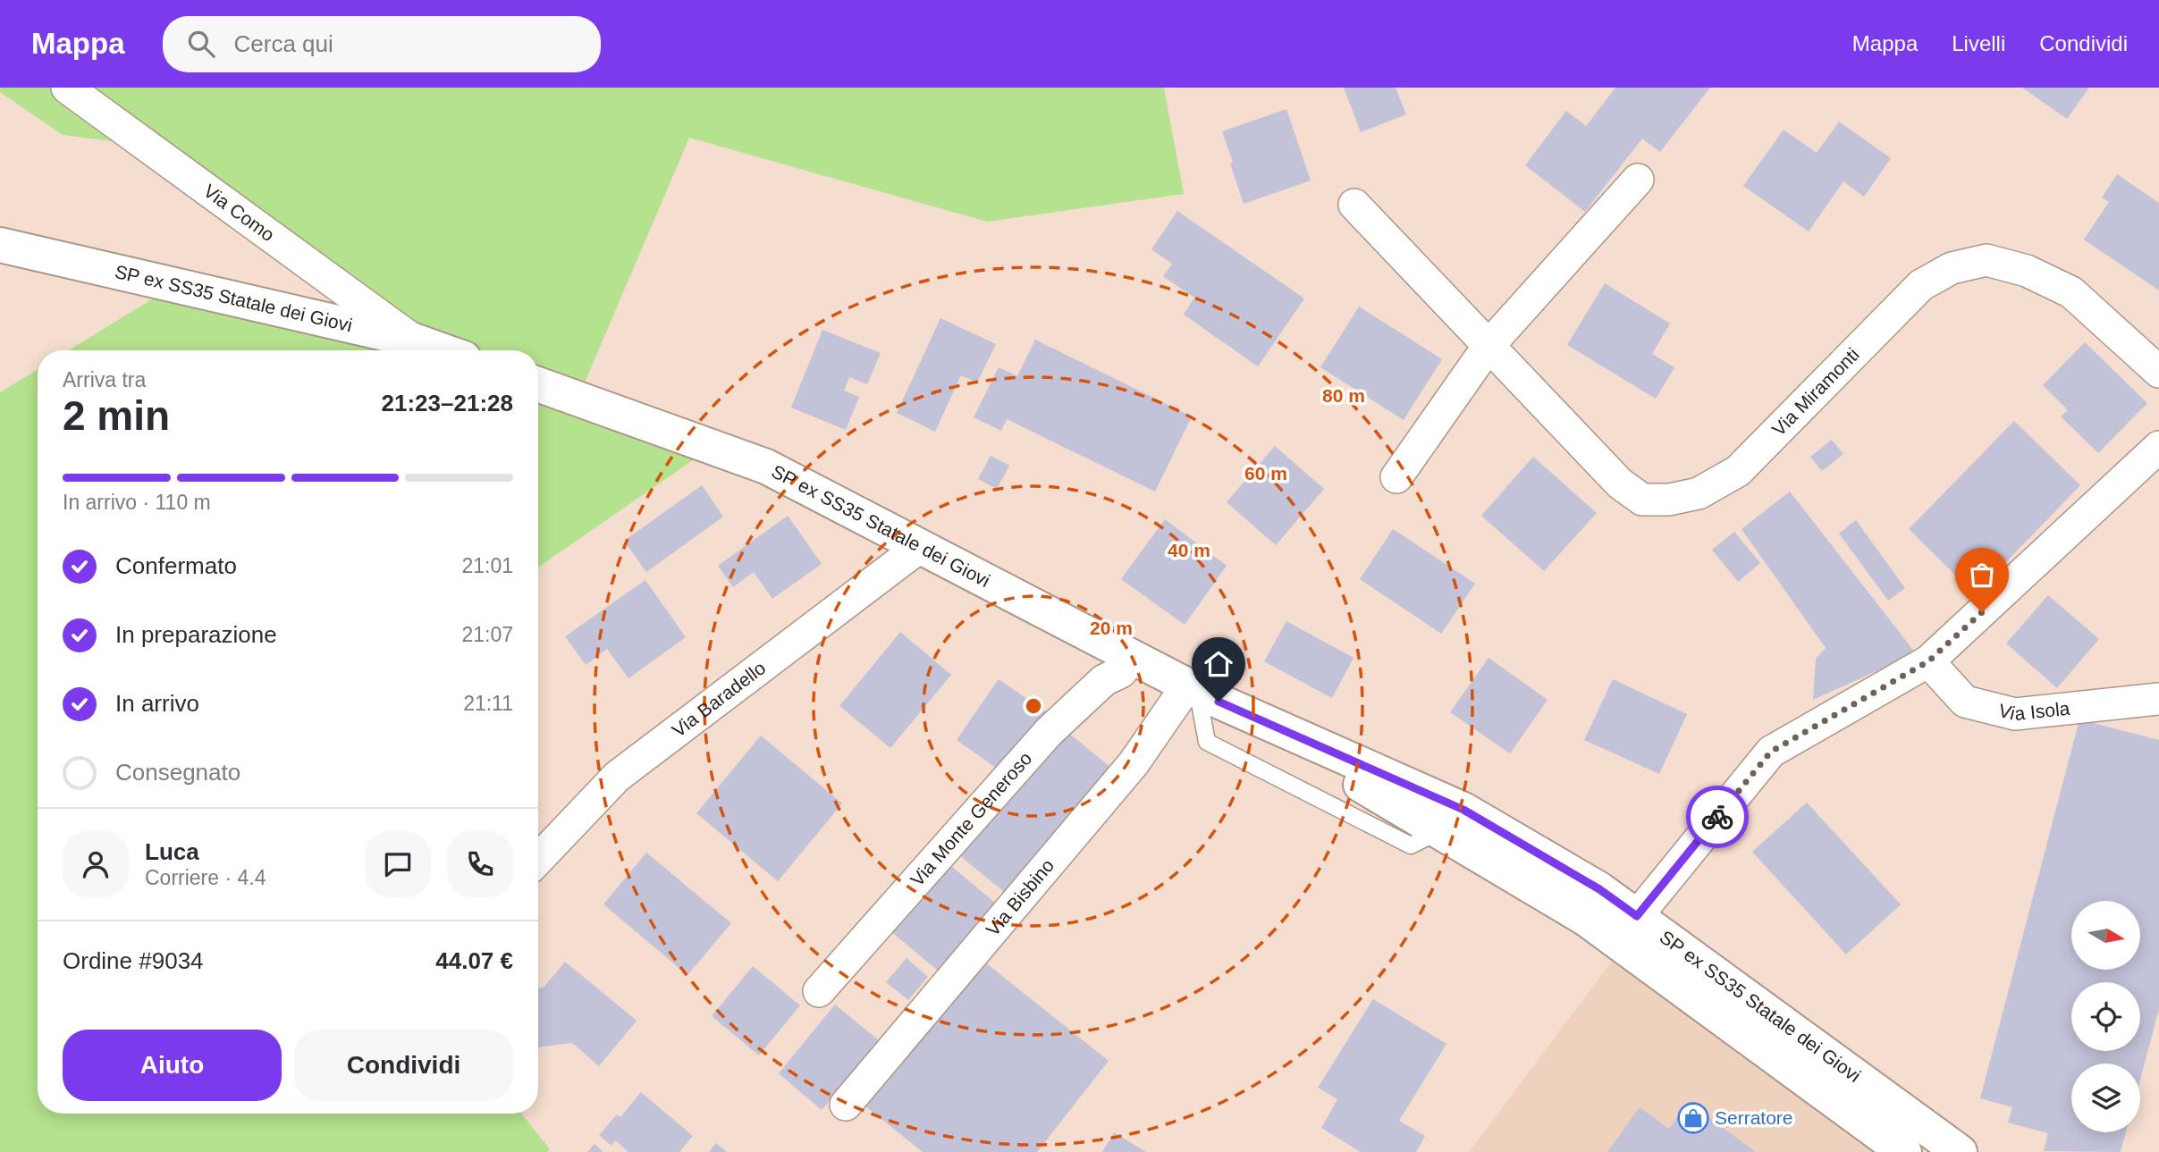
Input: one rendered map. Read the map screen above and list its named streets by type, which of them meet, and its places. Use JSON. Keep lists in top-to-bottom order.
{
  "streets": {
    "main road": ["SP ex SS35 Statale dei Giovi"],
    "street": [
      "Via Como",
      "Via Miramonti",
      "Via Baradello",
      "Via Isola",
      "Via Monte Generoso",
      "Via Bisbino"
    ]
  },
  "crossings": [
    ["Via Como", "SP ex SS35 Statale dei Giovi"],
    ["SP ex SS35 Statale dei Giovi", "Via Baradello"],
    ["SP ex SS35 Statale dei Giovi", "Via Monte Generoso"],
    ["SP ex SS35 Statale dei Giovi", "Via Bisbino"]
  ],
  "places": {
    "shop": ["Serratore"]
  },
  "north": "right",
  "page": {
    "header": "Mappa",
    "search": "Cerca qui",
    "nav": ["Mappa", "Livelli", "Condividi"],
    "heading": ["2 min", "Arriva tra", "21:23–21:28"],
    "panel": [
      "Luca",
      "Corriere · 4.4",
      "Ordine #9034",
      "44.07 €"
    ],
    "bar": "In arrivo · 110 m",
    "list": [
      ["Confermato", "21:01"],
      ["In preparazione", "21:07"],
      ["In arrivo", "21:11"],
      "Consegnato"
    ],
    "buttons": ["Aiuto", "Condividi"]
  },
  "rings": [
    "80 m",
    "60 m",
    "40 m",
    "20 m"
  ]
}
